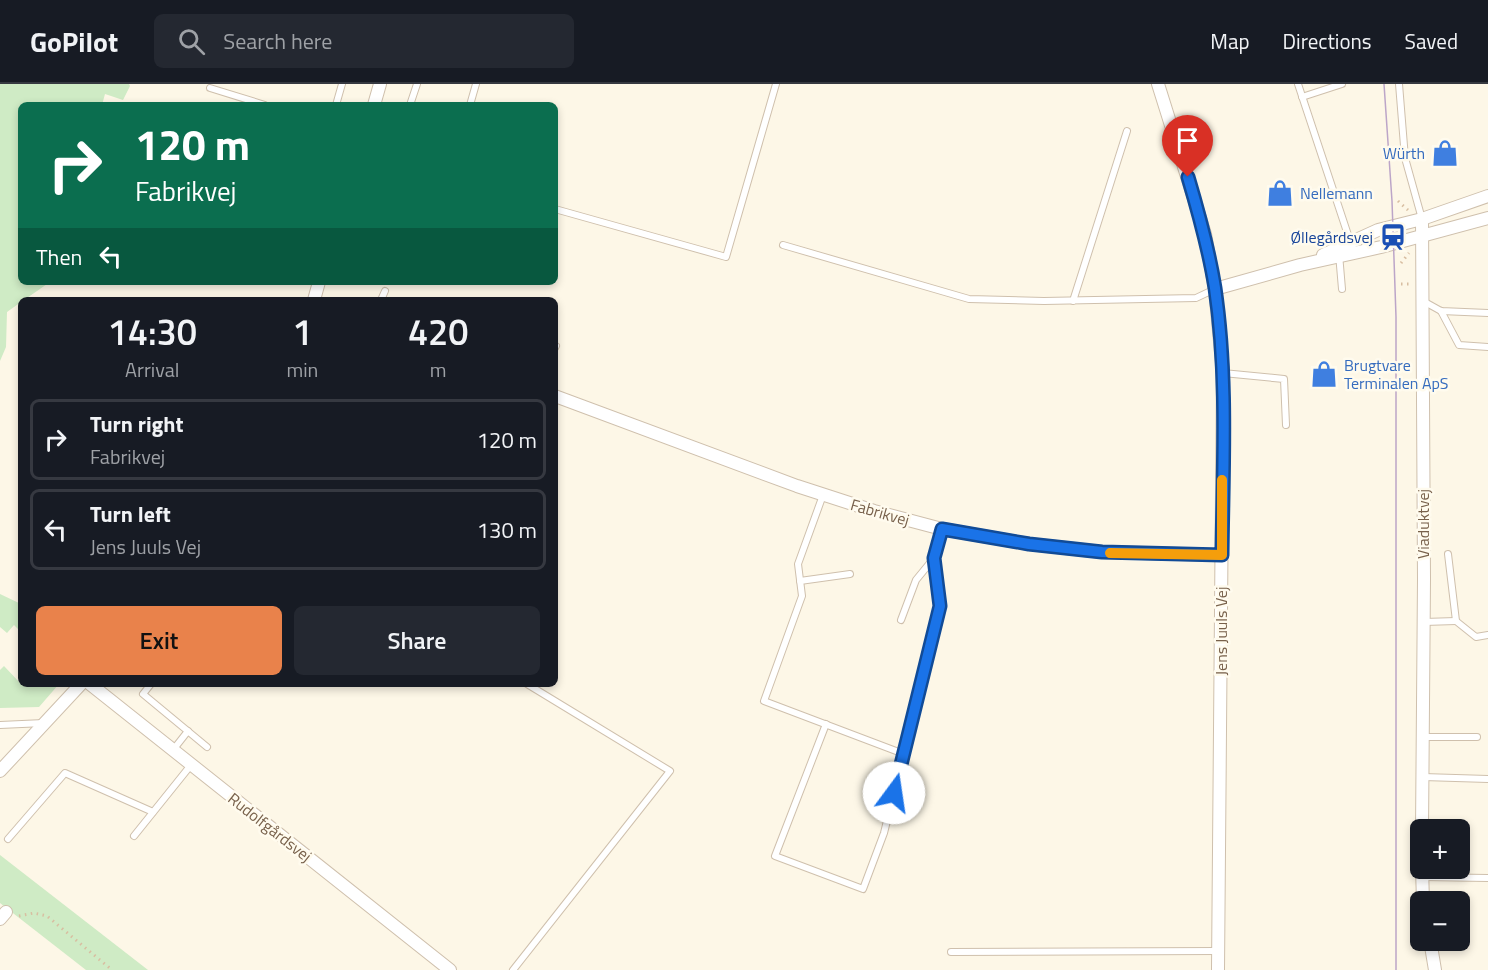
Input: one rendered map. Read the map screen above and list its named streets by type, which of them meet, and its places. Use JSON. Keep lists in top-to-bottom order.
{
  "streets": {
    "street": [
      "Fabrikvej",
      "Viaduktvej",
      "Jens Juuls Vej",
      "Rudolfgårdsvej"
    ]
  },
  "crossings": [
    ["Fabrikvej", "Jens Juuls Vej"]
  ],
  "places": {
    "shop": ["Würth", "Nellemann", "Brugtvare Terminalen ApS"],
    "station": ["Øllegårdsvej"]
  },
  "page": {
    "header": "GoPilot",
    "search": "Search here",
    "nav": ["Map", "Directions", "Saved"],
    "turn": ["120 m", "Fabrikvej"],
    "then": "Then",
    "eta": [
      "14:30",
      "Arrival",
      "1",
      "min",
      "420",
      "m"
    ],
    "list": [
      {
        "name": "Turn right",
        "note": "Fabrikvej",
        "value": "120 m"
      },
      {
        "name": "Turn left",
        "note": "Jens Juuls Vej",
        "value": "130 m"
      }
    ],
    "buttons": ["Exit", "Share"],
    "map_buttons": ["+", "−"]
  }
}
